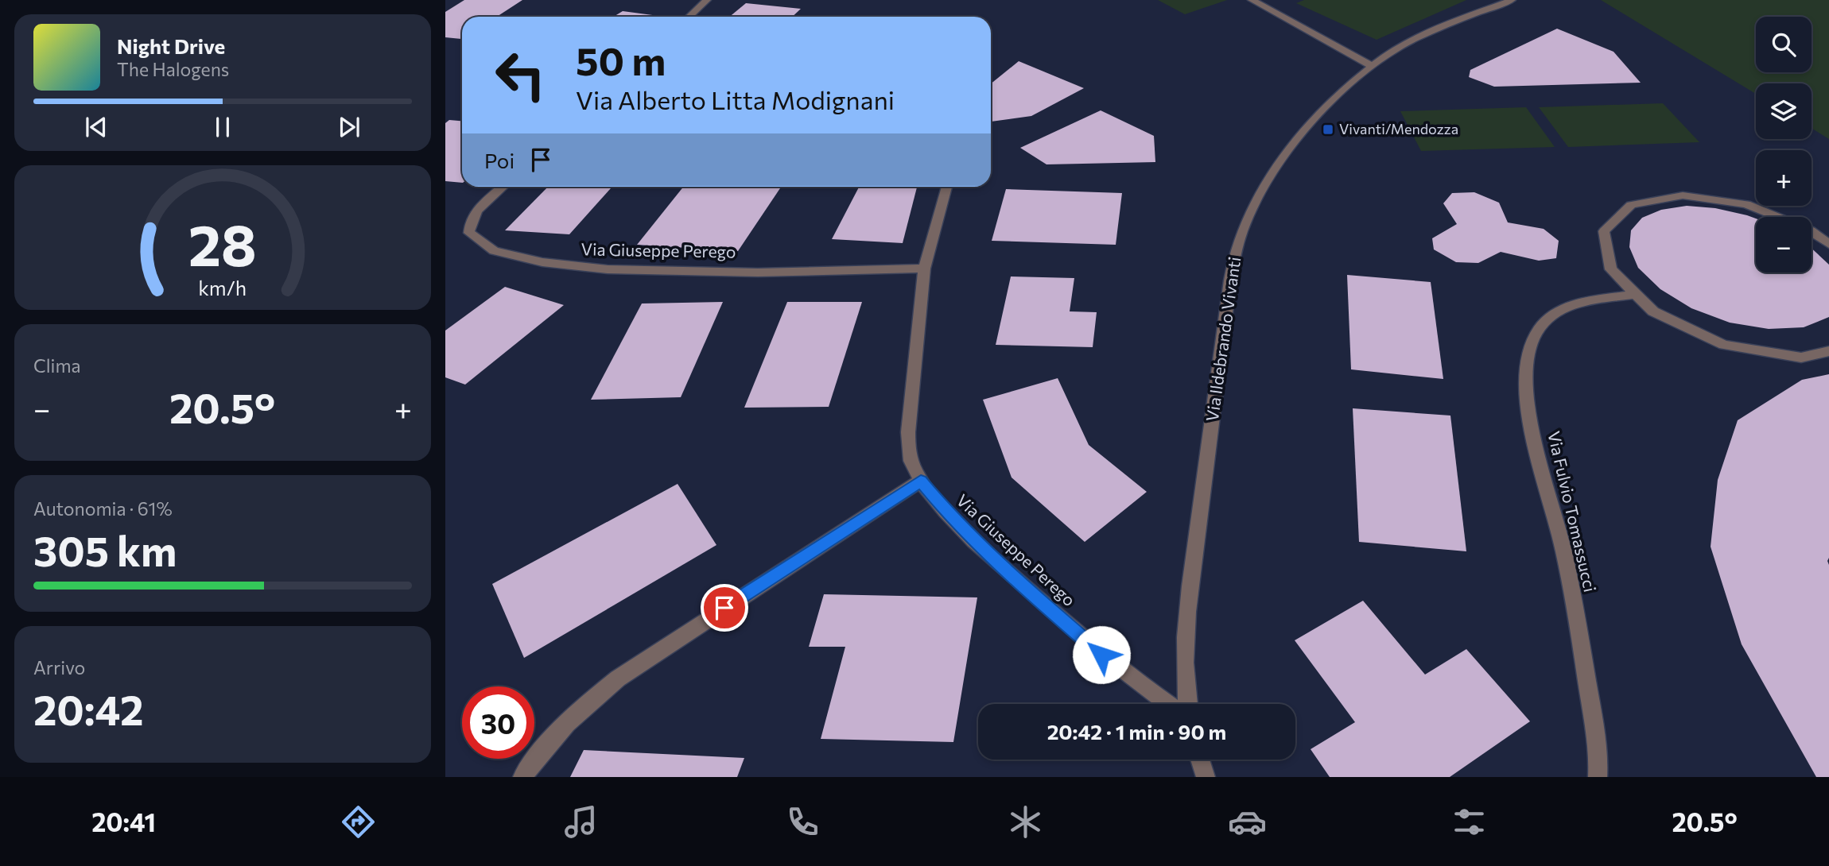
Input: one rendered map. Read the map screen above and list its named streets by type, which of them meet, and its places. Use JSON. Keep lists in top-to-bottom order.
{
  "streets": {
    "street": ["Via Giuseppe Perego", "Via Ildebrando Vivanti", "Via Fulvio Tomassucci"]
  },
  "places": {
    "transit": ["Vivanti/Mendozza"]
  },
  "page": {
    "map_buttons": ["+", "−"],
    "turn": ["50 m", "Via Alberto Litta Modignani"],
    "song": ["Night Drive", "The Halogens"],
    "then": "Poi",
    "tile": [
      "Clima",
      ["Autonomia · 61%", "305 km"],
      ["Arrivo", "20:42"]
    ],
    "heat": ["−", "20.5°", "+"],
    "limit": "30",
    "trip": "20:42 · 1 min · 90 m",
    "tabs": ["20:41", "20.5°"],
    "gauge": ["28", "km/h"]
  }
}
